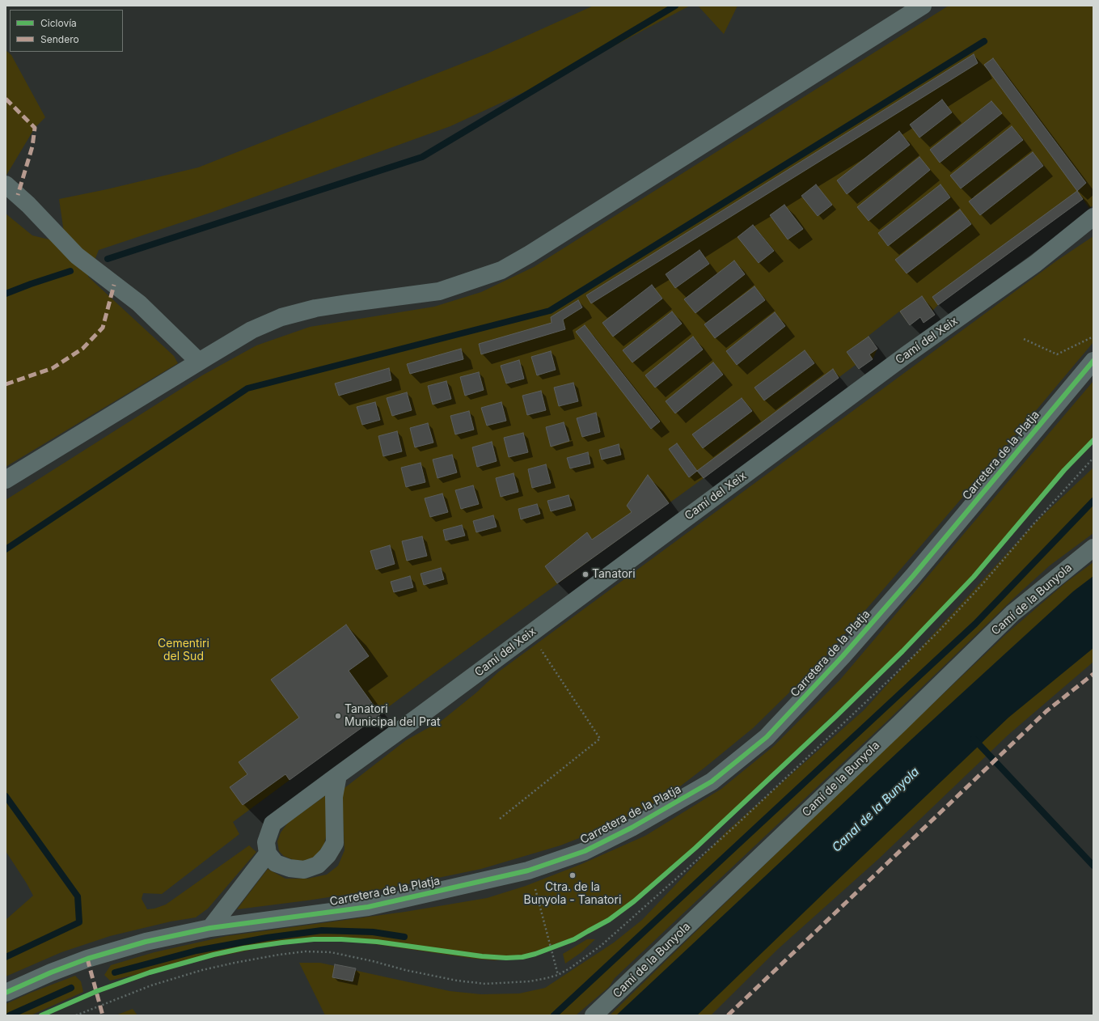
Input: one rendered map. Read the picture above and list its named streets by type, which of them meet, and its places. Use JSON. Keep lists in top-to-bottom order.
{
  "streets": {
    "street": ["Camí del Xeix", "Carretera de la Platja", "Camí de la Bunyola"]
  },
  "water": ["Canal de la Bunyola"],
  "parks": ["Cementiri del Sud"],
  "places": ["Tanatori", "Tanatori Municipal del Prat", "Ctra. de la Bunyola - Tanatori"],
  "legend": ["Ciclovía", "Sendero"]
}
